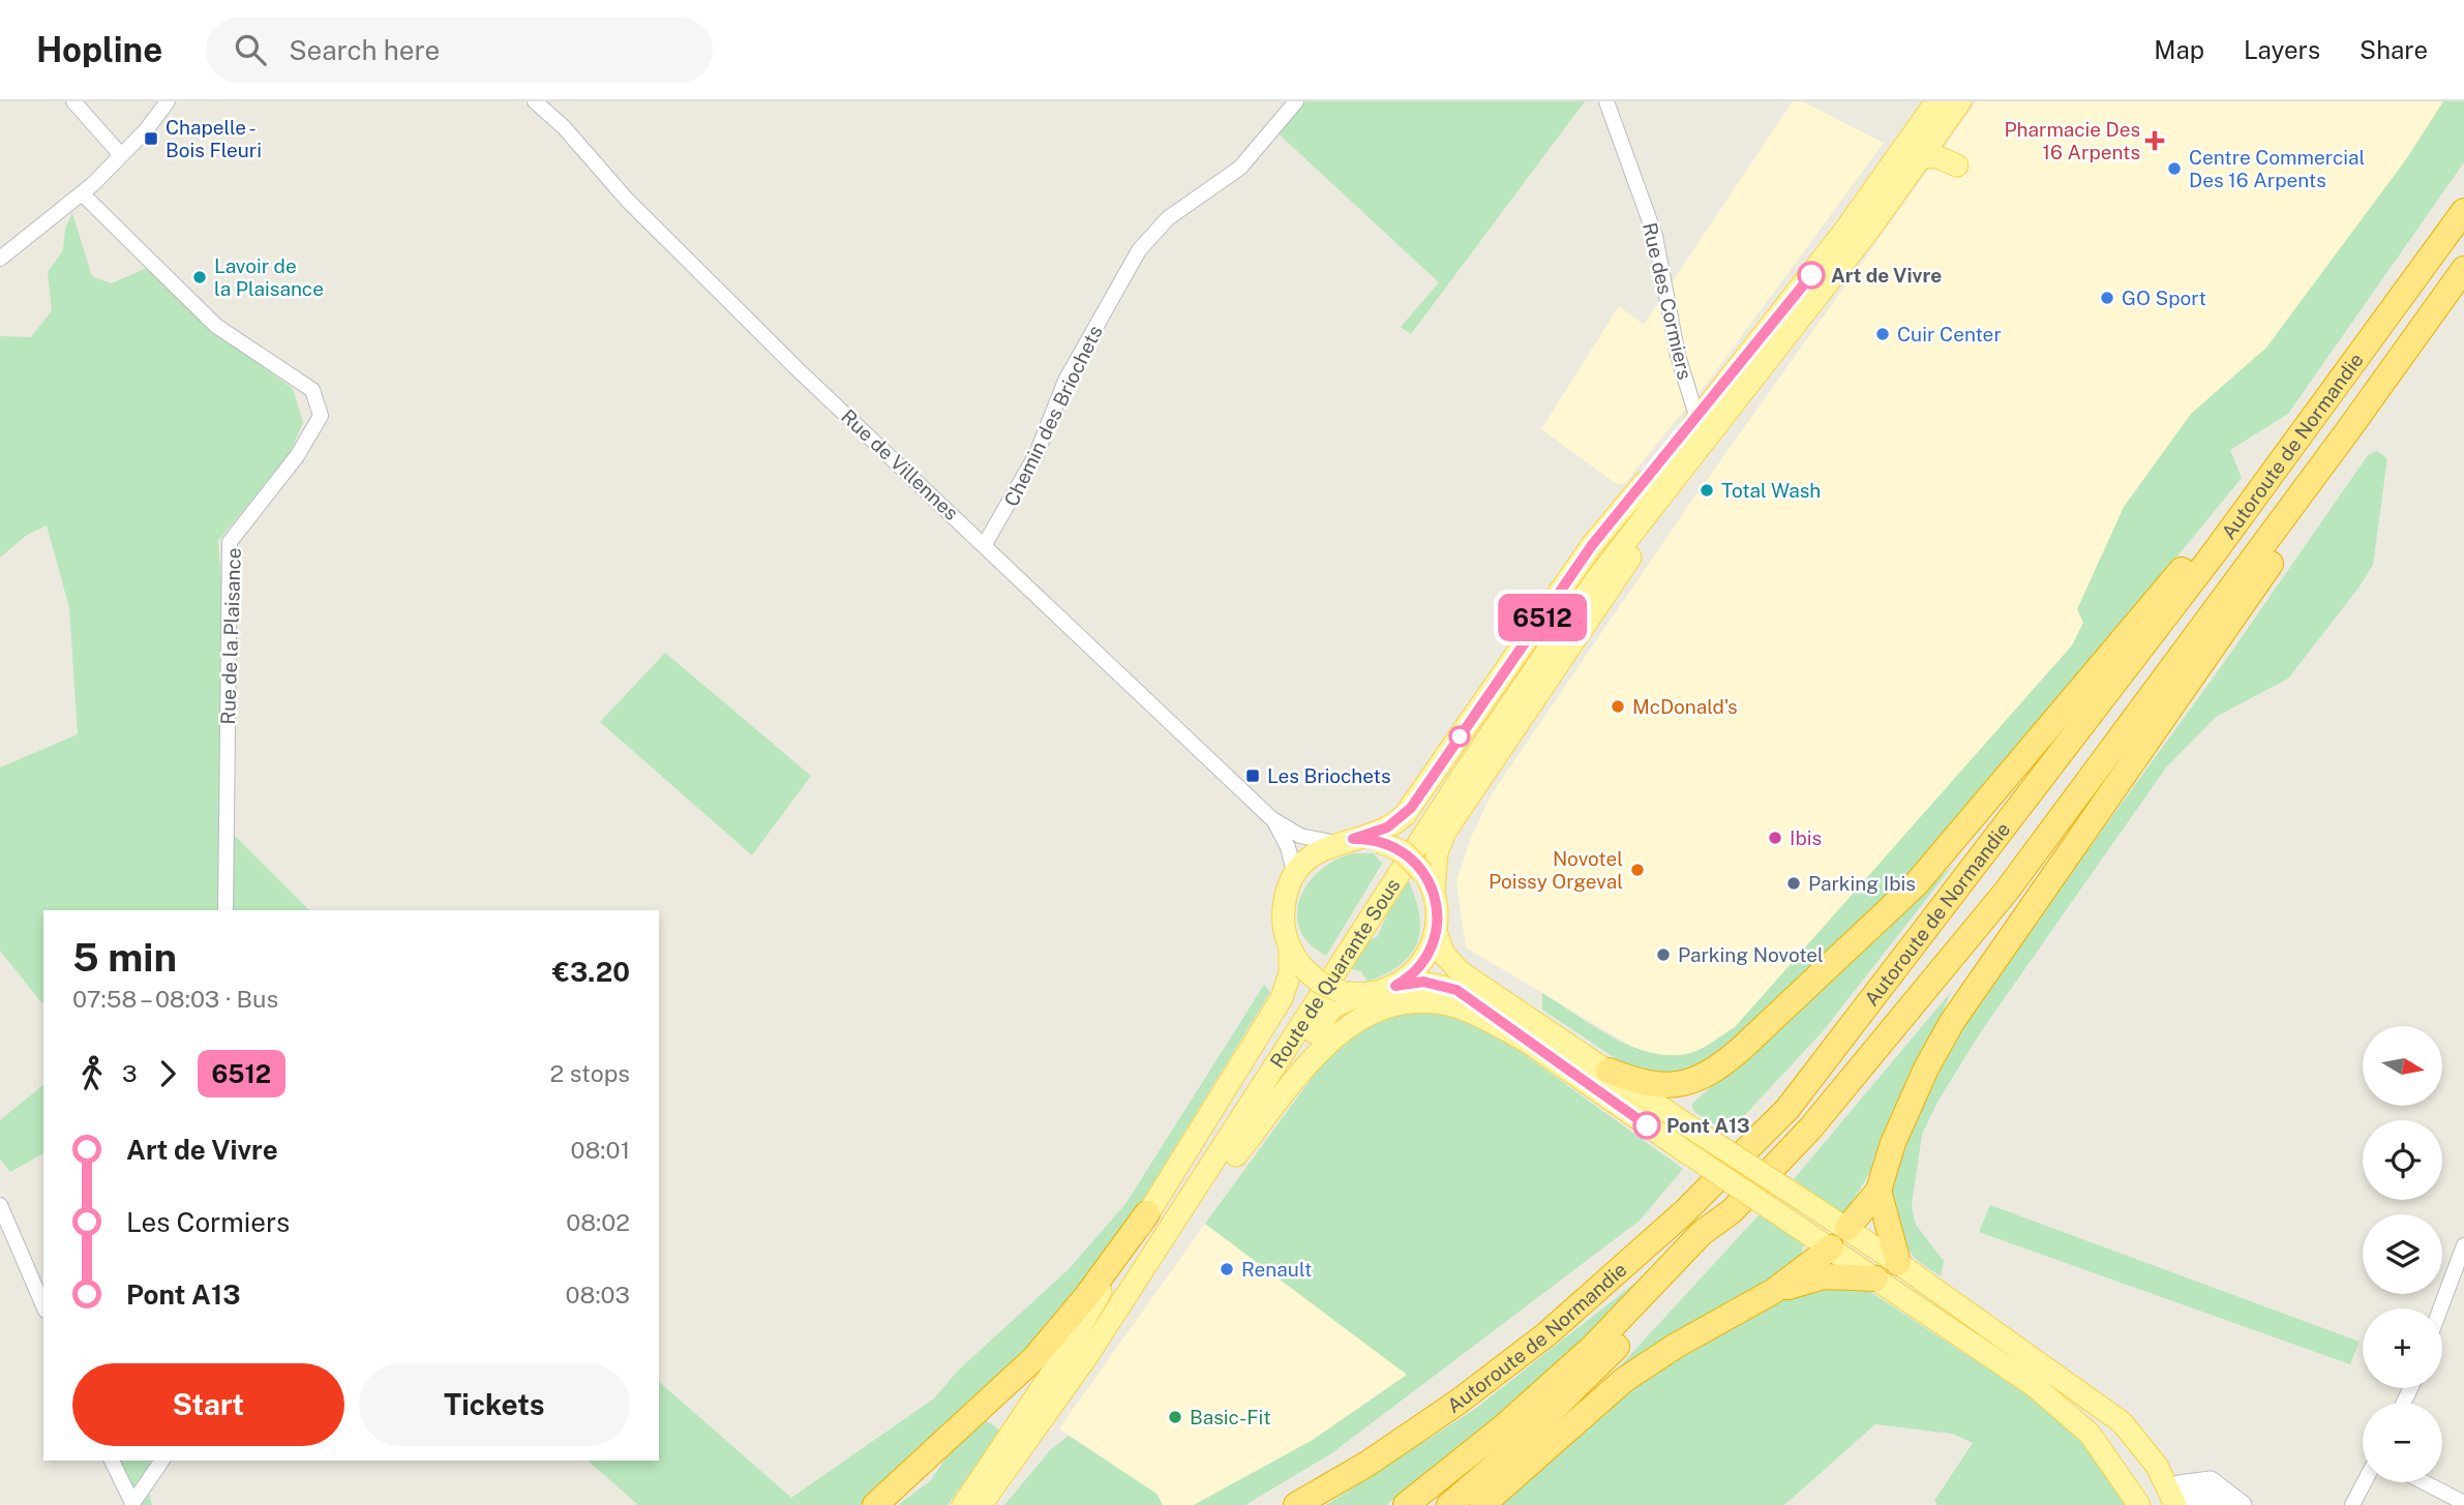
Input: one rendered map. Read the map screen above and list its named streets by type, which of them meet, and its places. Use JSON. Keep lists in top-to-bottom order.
{
  "streets": {
    "highway": ["Autoroute de Normandie"],
    "main road": ["Route de Quarante Sous"],
    "street": [
      "Rue des Cormiers",
      "Chemin des Briochets",
      "Rue de Villennes",
      "Rue de la Plaisance"
    ]
  },
  "crossings": [
    ["Rue des Cormiers", "Route de Quarante Sous"],
    ["Chemin des Briochets", "Rue de Villennes"]
  ],
  "places": {
    "transit": ["Chapelle - Bois Fleuri", "Les Briochets"],
    "health": ["Pharmacie Des 16 Arpents"],
    "other": [
      "Centre Commercial Des 16 Arpents",
      "Art de Vivre",
      "Lavoir de la Plaisance",
      "GO Sport",
      "Cuir Center",
      "Total Wash",
      "McDonald's",
      "Ibis",
      "Novotel Poissy Orgeval",
      "Parking Ibis",
      "Parking Novotel",
      "Pont A13",
      "Renault",
      "Basic-Fit"
    ]
  },
  "lines": ["bus line 6512"],
  "north": "right",
  "page": {
    "header": "Hopline",
    "search": "Search here",
    "nav": ["Map", "Layers", "Share"],
    "on_map": "6512",
    "heading": ["5 min", "07:58 – 08:03 · Bus", "€3.20"],
    "map_buttons": ["+", "−"],
    "legs": ["3", "6512", "2 stops"],
    "list": [
      {
        "name": "Art de Vivre",
        "value": "08:01"
      },
      {
        "name": "Les Cormiers",
        "value": "08:02"
      },
      {
        "name": "Pont A13",
        "value": "08:03"
      }
    ],
    "buttons": ["Start", "Tickets"]
  }
}
